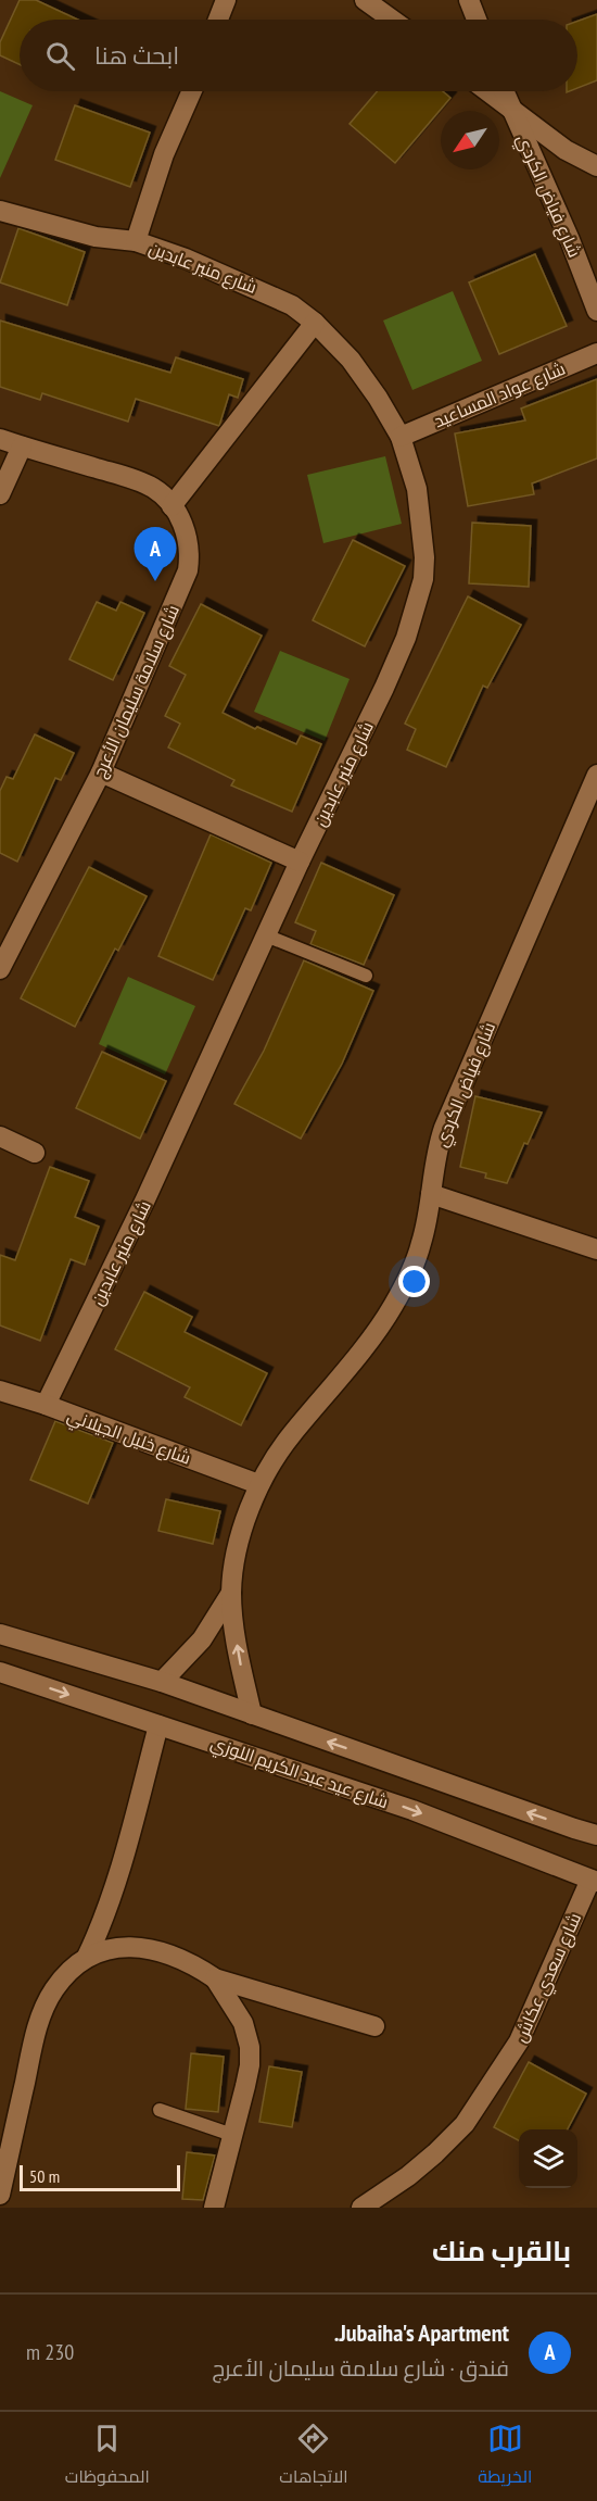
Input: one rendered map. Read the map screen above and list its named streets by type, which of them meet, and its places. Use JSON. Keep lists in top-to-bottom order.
{
  "streets": {
    "street": [
      "شارع فياض الكردي",
      "شارع منير عابدين",
      "شارع عواد المساعيد",
      "شارع سلامة سليمان الأعرج",
      "شارع خليل الجيلاني",
      "شارع عيد عبد الكريم اللوزي",
      "شارع سعدي عكاش"
    ]
  },
  "crossings": [
    ["شارع فياض الكردي", "شارع خليل الجيلاني"],
    ["شارع منير عابدين", "شارع عواد المساعيد"],
    ["شارع منير عابدين", "شارع خليل الجيلاني"],
    ["شارع عيد عبد الكريم اللوزي", "شارع سعدي عكاش"]
  ],
  "scale_bar": "50 m",
  "north": "bottom left",
  "page": {
    "search": "ابحث هنا",
    "pins": "A",
    "scale": "50 m",
    "heading": "بالقرب منك",
    "list": [
      {
        "mark": "A",
        "name": "Jubaiha's Apartment.",
        "note": "فندق · شارع سلامة سليمان الأعرج",
        "value": "230 m"
      }
    ],
    "nav": ["الخريطة", "الاتجاهات", "المحفوظات"]
  }
}
